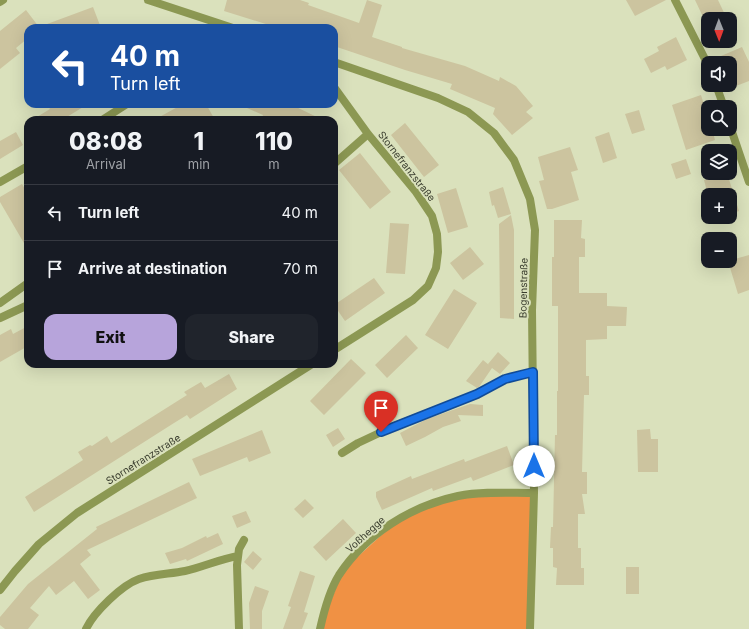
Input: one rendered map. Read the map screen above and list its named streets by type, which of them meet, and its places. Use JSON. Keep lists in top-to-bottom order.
{
  "streets": {
    "street": ["Stornefranzstraße", "Bogenstraße", "Voßhegge"]
  },
  "crossings": [
    ["Bogenstraße", "Voßhegge"]
  ],
  "north": "bottom",
  "page": {
    "map_buttons": ["+", "−"],
    "turn": ["40 m", "Turn left"],
    "eta": [
      "08:08",
      "Arrival",
      "1",
      "min",
      "110",
      "m"
    ],
    "list": [
      {
        "name": "Turn left",
        "value": "40 m"
      },
      {
        "name": "Arrive at destination",
        "value": "70 m"
      }
    ],
    "buttons": ["Exit", "Share"]
  }
}
